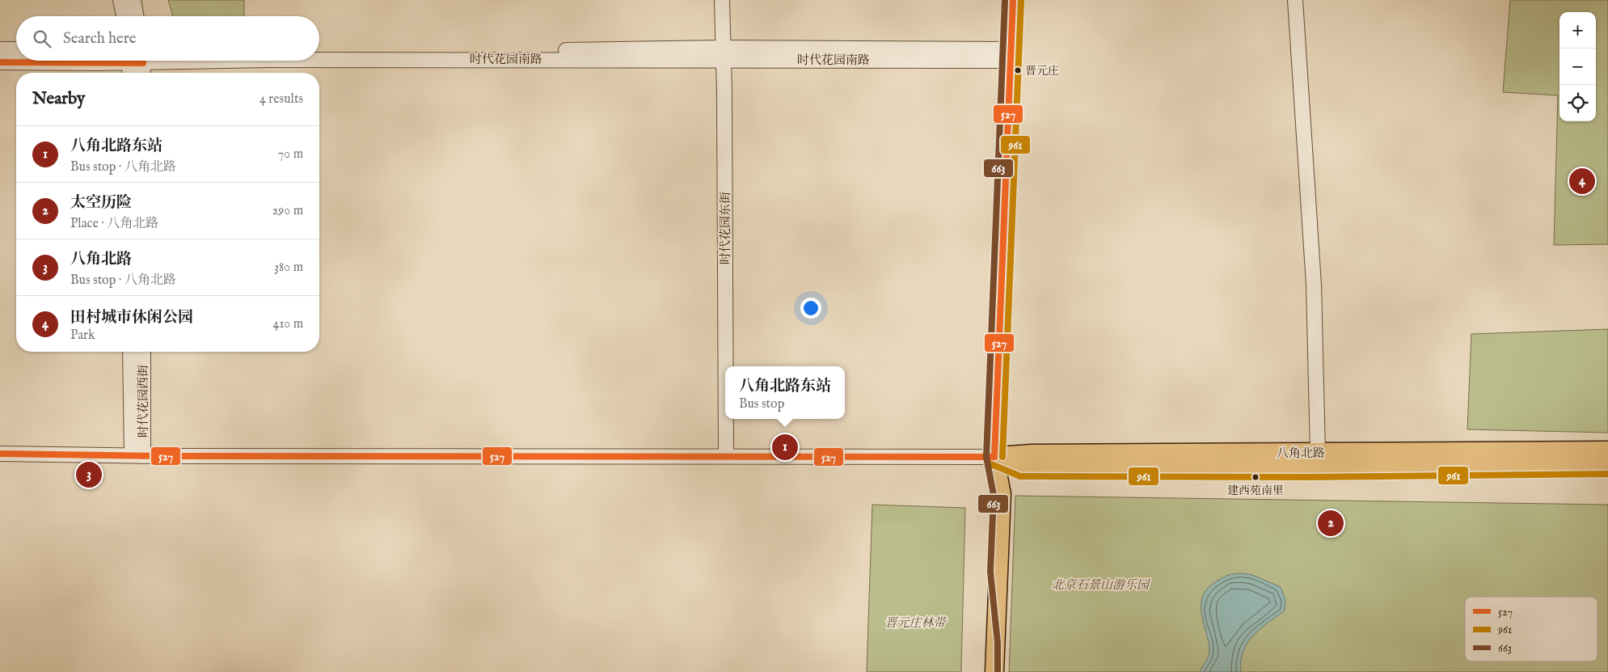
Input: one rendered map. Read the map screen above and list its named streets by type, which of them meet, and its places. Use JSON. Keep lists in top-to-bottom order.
{
  "streets": {
    "main road": ["八角北路"],
    "street": ["时代花园南路", "时代花园东街", "时代花园西街"]
  },
  "crossings": [
    ["时代花园南路", "时代花园东街"],
    ["时代花园东街", "八角北路"],
    ["时代花园西街", "八角北路"]
  ],
  "parks": ["北京石景山游乐园", "晋元庄林带"],
  "places": ["晋元庄", "建西苑南里"],
  "lines": ["transit line 527", "transit line 961", "transit line 663"],
  "legend": ["527", "961", "663"],
  "page": {
    "map_buttons": ["+", "−"],
    "search": "Search here",
    "heading": ["Nearby", "4 results"],
    "list": [
      {
        "mark": "1",
        "name": "八角北路东站",
        "note": "Bus stop · 八角北路",
        "value": "70 m"
      },
      {
        "mark": "2",
        "name": "太空历险",
        "note": "Place · 八角北路",
        "value": "290 m"
      },
      {
        "mark": "3",
        "name": "八角北路",
        "note": "Bus stop · 八角北路",
        "value": "380 m"
      },
      {
        "mark": "4",
        "name": "田村城市休闲公园",
        "note": "Park",
        "value": "410 m"
      }
    ],
    "pins": [
      "4",
      "1",
      "3",
      "2"
    ],
    "popup": ["八角北路东站", "Bus stop"]
  }
}
